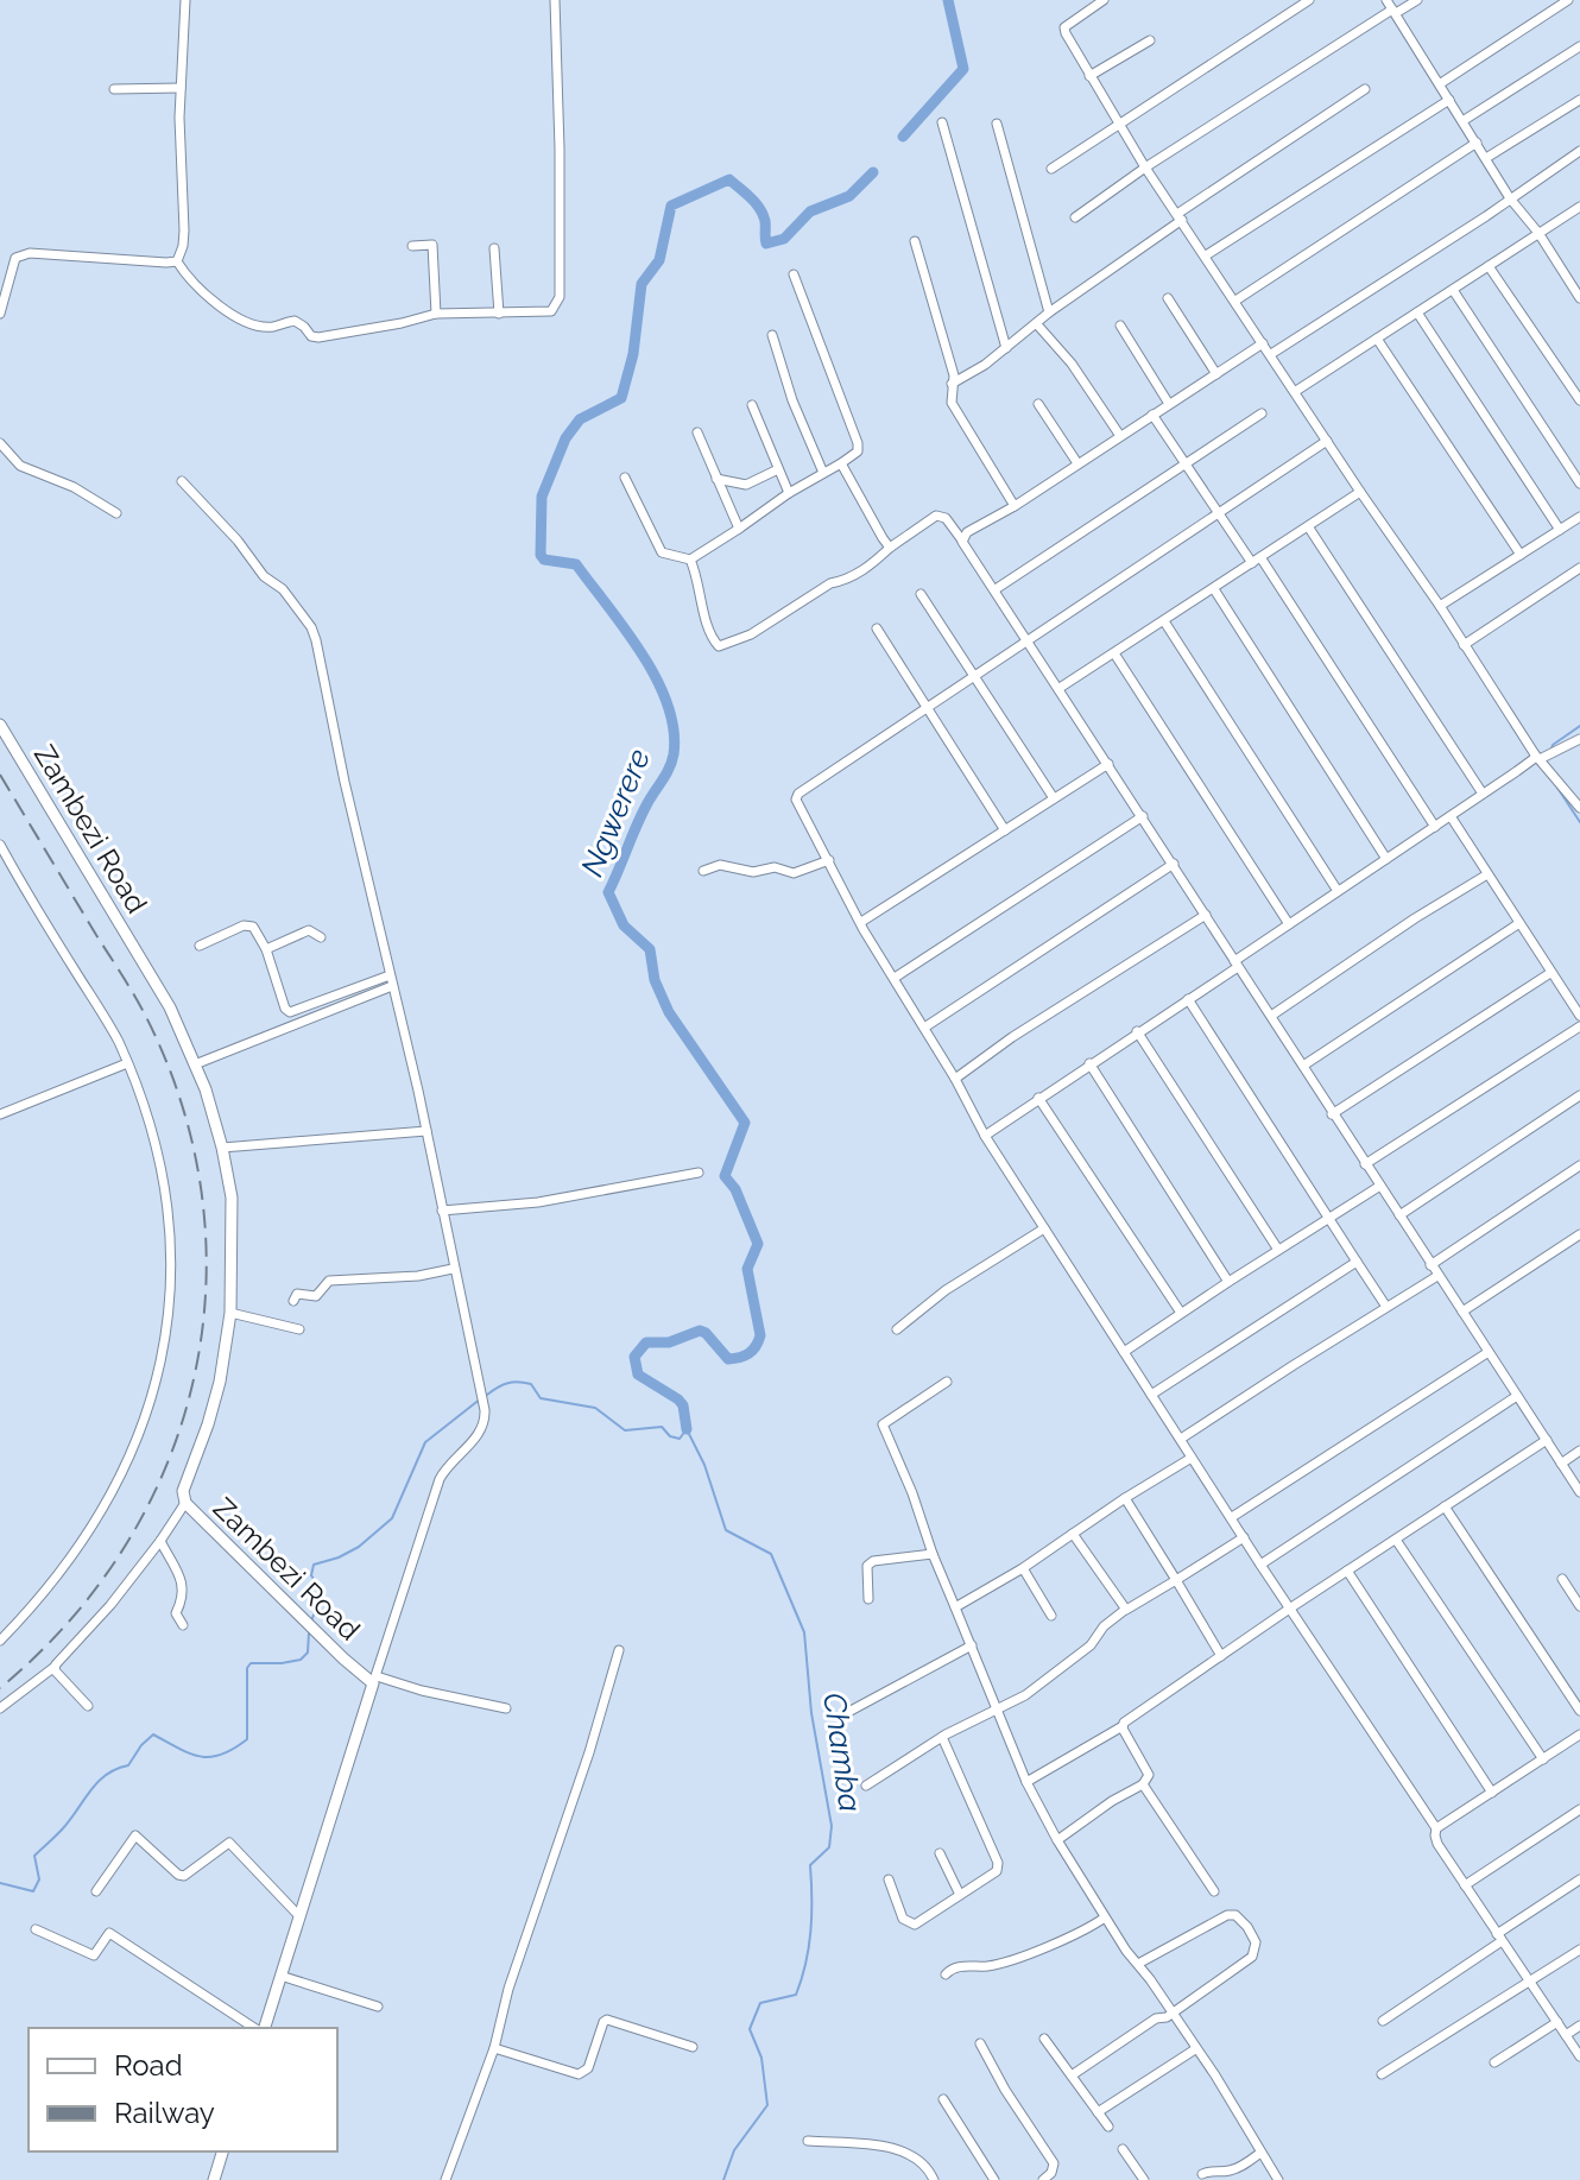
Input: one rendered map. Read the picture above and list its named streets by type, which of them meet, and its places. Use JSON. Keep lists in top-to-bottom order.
{
  "streets": {
    "main road": ["Zambezi Road"]
  },
  "water": ["Ngwerere", "Chamba"],
  "legend": ["Road", "Railway"]
}
